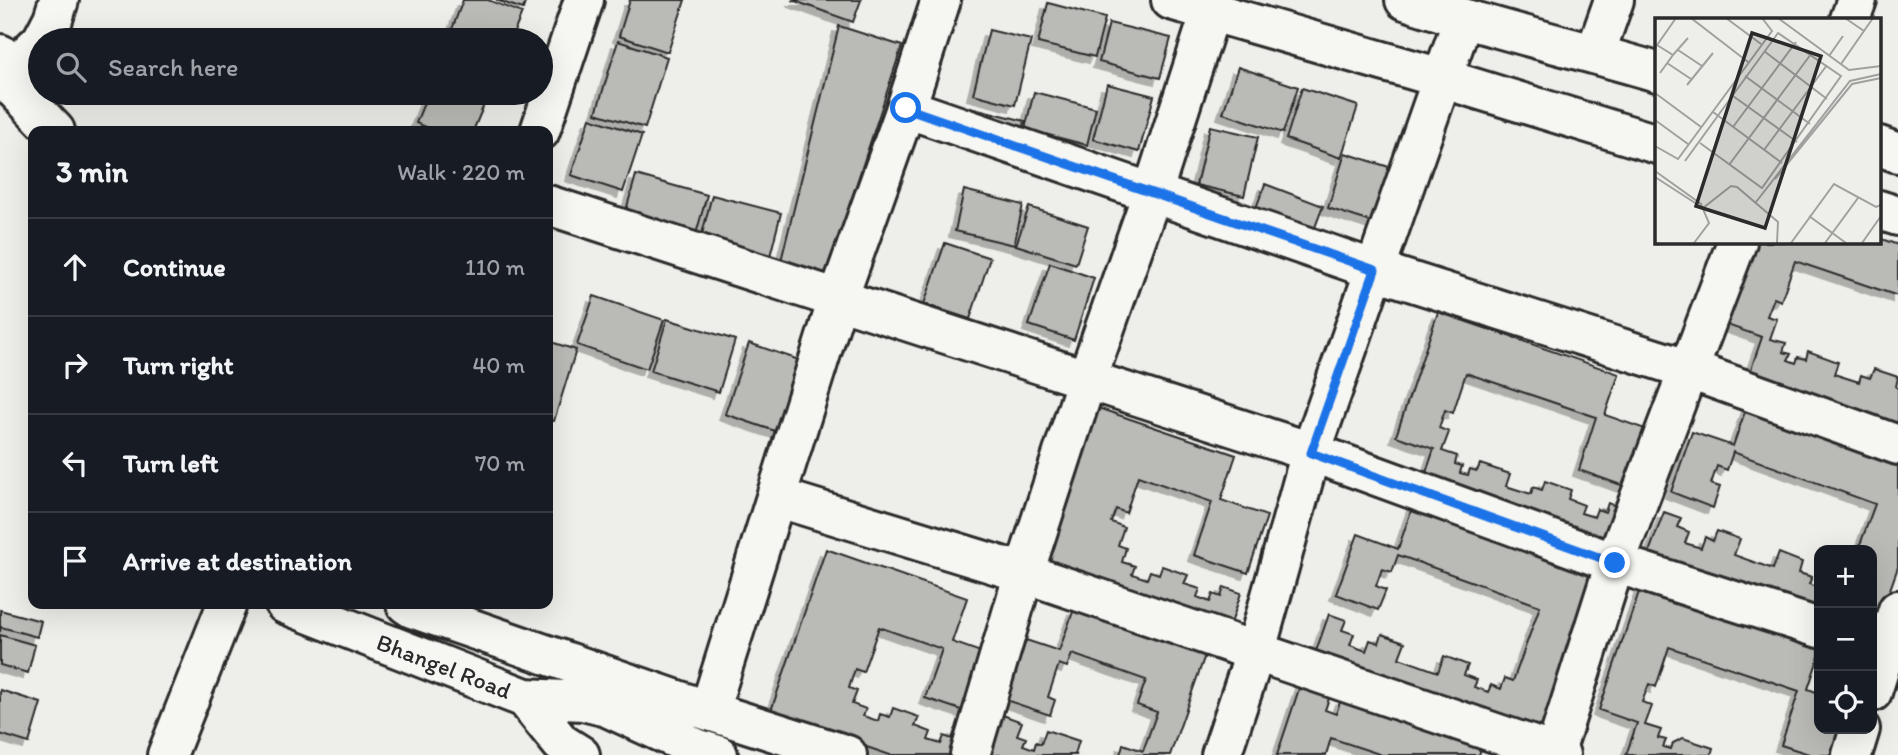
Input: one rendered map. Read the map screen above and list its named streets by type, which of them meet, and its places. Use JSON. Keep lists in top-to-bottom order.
{
  "streets": {
    "street": ["Bhangel Road"]
  },
  "page": {
    "search": "Search here",
    "heading": ["3 min", "Walk · 220 m"],
    "list": [
      ["Continue", "110 m"],
      ["Turn right", "40 m"],
      ["Turn left", "70 m"],
      "Arrive at destination"
    ],
    "map_buttons": ["+", "−"]
  }
}
